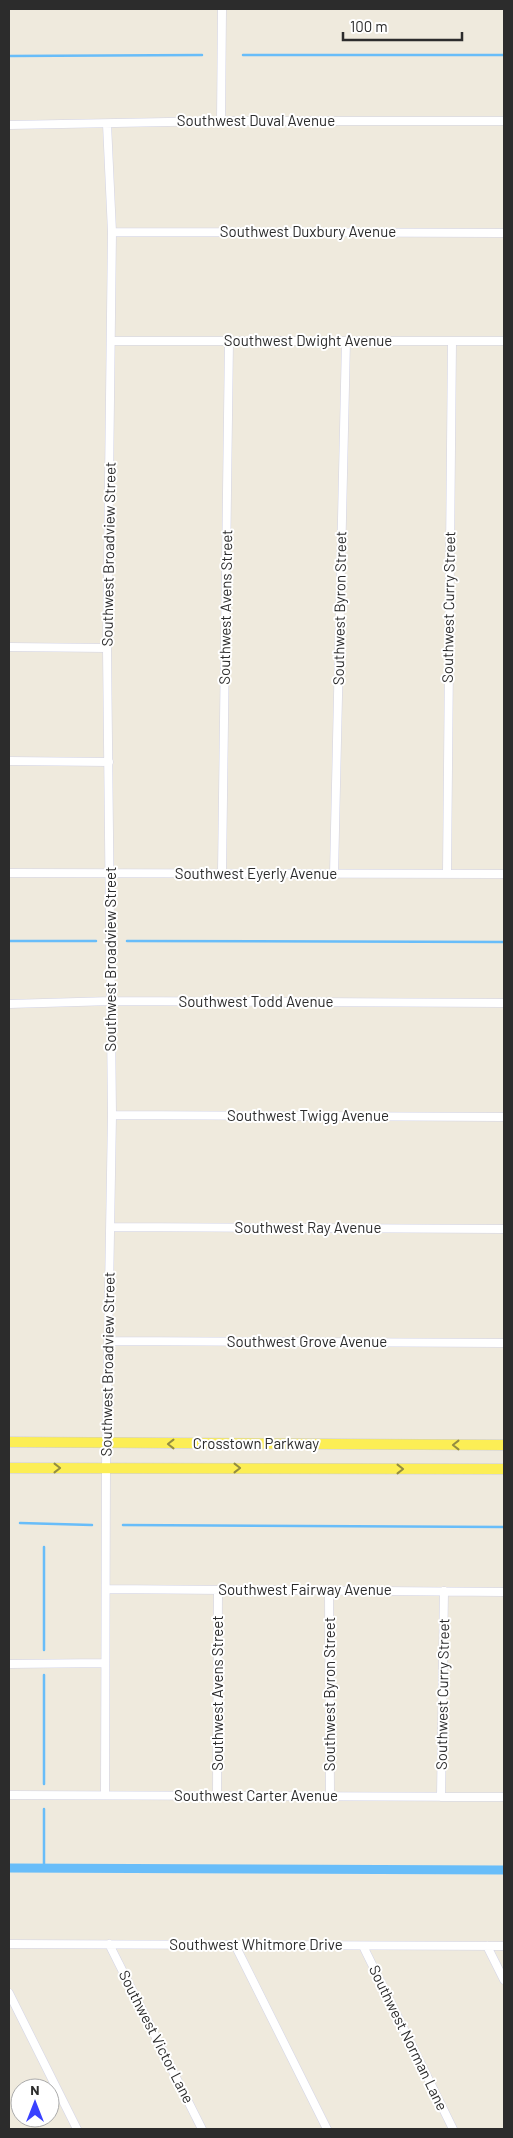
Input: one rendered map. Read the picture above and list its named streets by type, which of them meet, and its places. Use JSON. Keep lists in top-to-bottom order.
{
  "streets": {
    "main road": ["Crosstown Parkway"],
    "street": [
      "Southwest Duval Avenue",
      "Southwest Duxbury Avenue",
      "Southwest Dwight Avenue",
      "Southwest Broadview Street",
      "Southwest Avens Street",
      "Southwest Curry Street",
      "Southwest Byron Street",
      "Southwest Eyerly Avenue",
      "Southwest Todd Avenue",
      "Southwest Twigg Avenue",
      "Southwest Ray Avenue",
      "Southwest Grove Avenue",
      "Southwest Fairway Avenue",
      "Southwest Carter Avenue",
      "Southwest Whitmore Drive",
      "Southwest Victor Lane",
      "Southwest Norman Lane"
    ]
  },
  "crossings": [
    ["Southwest Duval Avenue", "Southwest Broadview Street"],
    ["Southwest Duxbury Avenue", "Southwest Broadview Street"],
    ["Southwest Dwight Avenue", "Southwest Broadview Street"],
    ["Southwest Dwight Avenue", "Southwest Avens Street"],
    ["Southwest Dwight Avenue", "Southwest Curry Street"],
    ["Southwest Dwight Avenue", "Southwest Byron Street"],
    ["Southwest Broadview Street", "Southwest Eyerly Avenue"],
    ["Southwest Broadview Street", "Southwest Todd Avenue"],
    ["Southwest Broadview Street", "Southwest Twigg Avenue"],
    ["Southwest Broadview Street", "Southwest Ray Avenue"],
    ["Southwest Broadview Street", "Southwest Grove Avenue"],
    ["Southwest Broadview Street", "Crosstown Parkway"],
    ["Southwest Broadview Street", "Southwest Fairway Avenue"],
    ["Southwest Broadview Street", "Southwest Carter Avenue"],
    ["Southwest Avens Street", "Southwest Eyerly Avenue"],
    ["Southwest Avens Street", "Southwest Fairway Avenue"],
    ["Southwest Avens Street", "Southwest Carter Avenue"],
    ["Southwest Curry Street", "Southwest Eyerly Avenue"],
    ["Southwest Curry Street", "Southwest Fairway Avenue"],
    ["Southwest Curry Street", "Southwest Carter Avenue"],
    ["Southwest Byron Street", "Southwest Eyerly Avenue"],
    ["Southwest Byron Street", "Southwest Fairway Avenue"],
    ["Southwest Byron Street", "Southwest Carter Avenue"],
    ["Southwest Whitmore Drive", "Southwest Victor Lane"],
    ["Southwest Whitmore Drive", "Southwest Norman Lane"]
  ],
  "scale_bar": "100 m",
  "north": "top"
}
